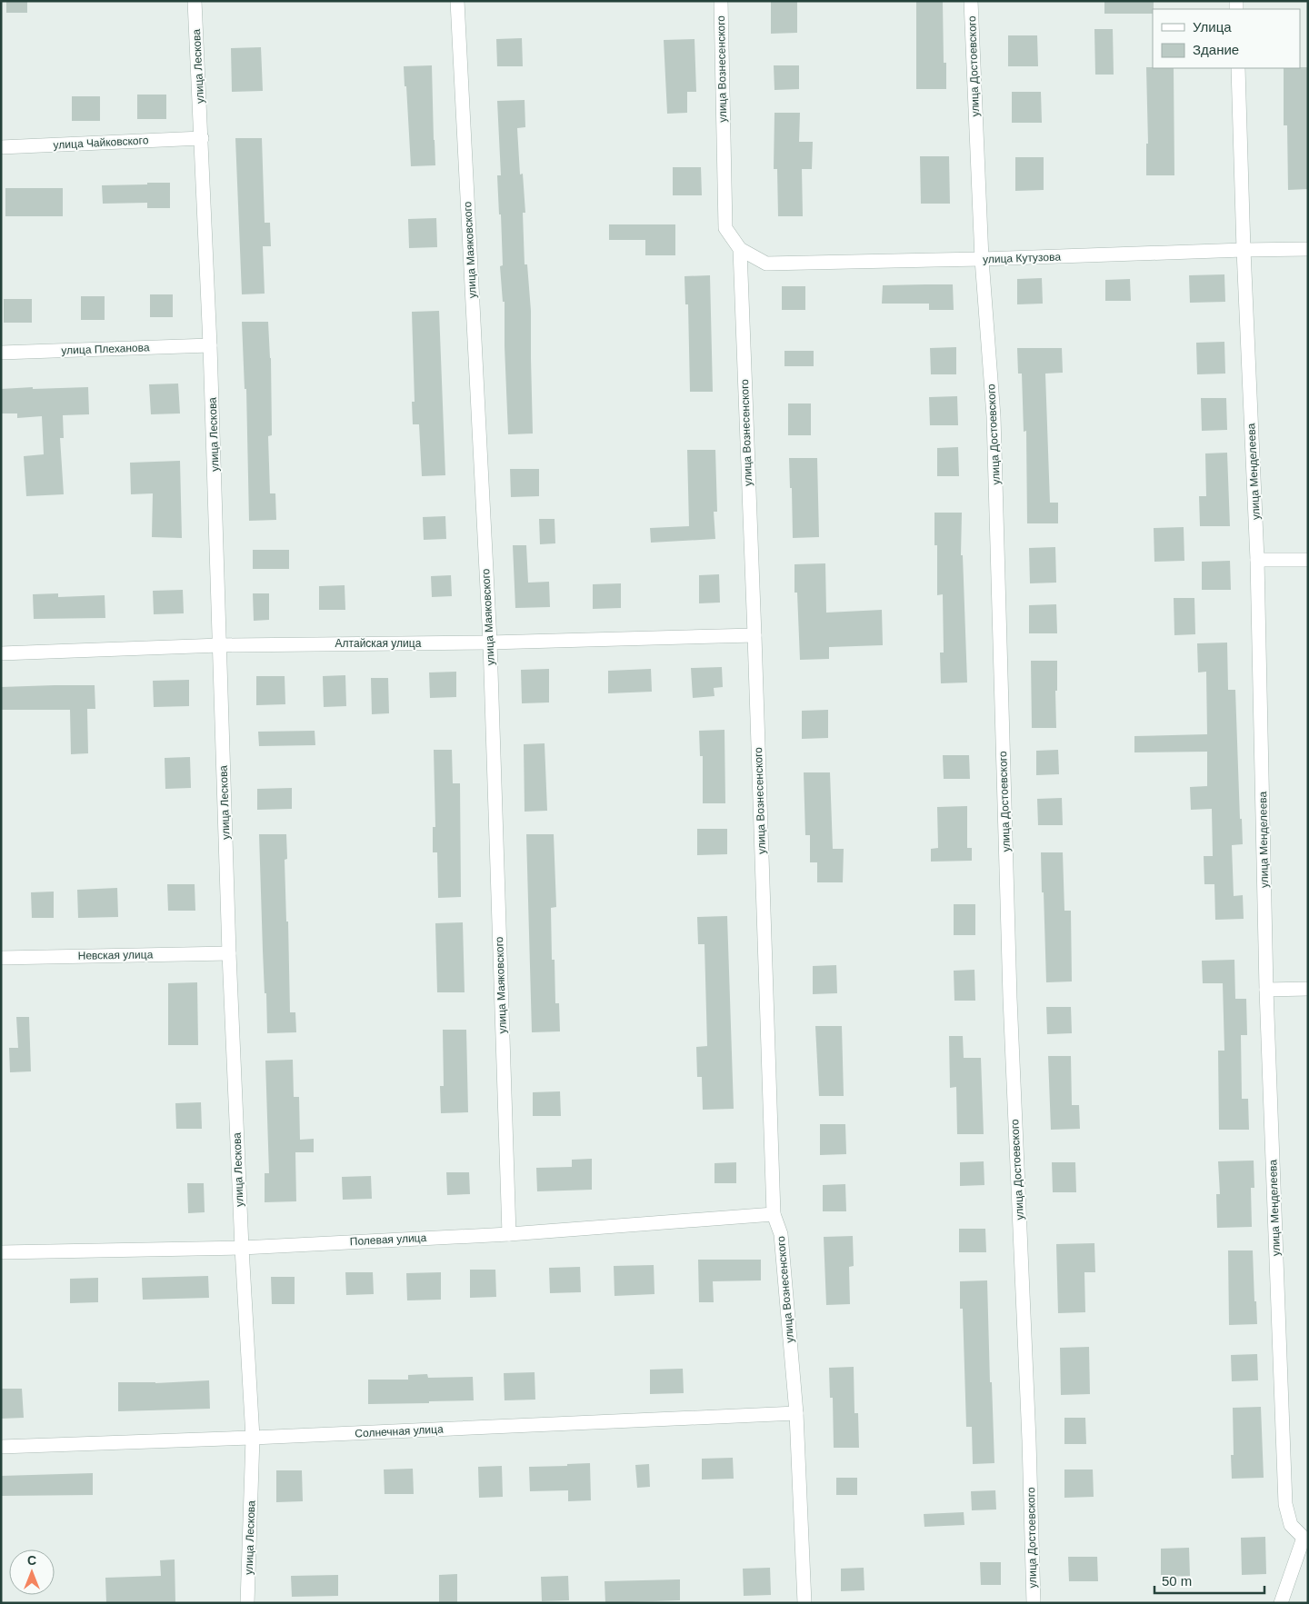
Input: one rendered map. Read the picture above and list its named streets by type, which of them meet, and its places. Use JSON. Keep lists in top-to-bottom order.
{
  "streets": {
    "street": [
      "улица Лескова",
      "улица Достоевского",
      "улица Вознесенского",
      "улица Чайковского",
      "улица Маяковского",
      "улица Кутузова",
      "улица Плеханова",
      "улица Менделеева",
      "Алтайская улица",
      "Невская улица",
      "Полевая улица",
      "Солнечная улица"
    ]
  },
  "crossings": [
    ["улица Лескова", "улица Чайковского"],
    ["улица Лескова", "улица Плеханова"],
    ["улица Лескова", "Алтайская улица"],
    ["улица Лескова", "Невская улица"],
    ["улица Лескова", "Полевая улица"],
    ["улица Лескова", "Солнечная улица"],
    ["улица Достоевского", "улица Кутузова"],
    ["улица Вознесенского", "улица Кутузова"],
    ["улица Вознесенского", "Алтайская улица"],
    ["улица Вознесенского", "Полевая улица"],
    ["улица Вознесенского", "Солнечная улица"],
    ["улица Маяковского", "Алтайская улица"],
    ["улица Маяковского", "Полевая улица"],
    ["улица Кутузова", "улица Менделеева"]
  ],
  "legend": ["Улица", "Здание"],
  "scale_bar": "50 m",
  "north": "top"
}
